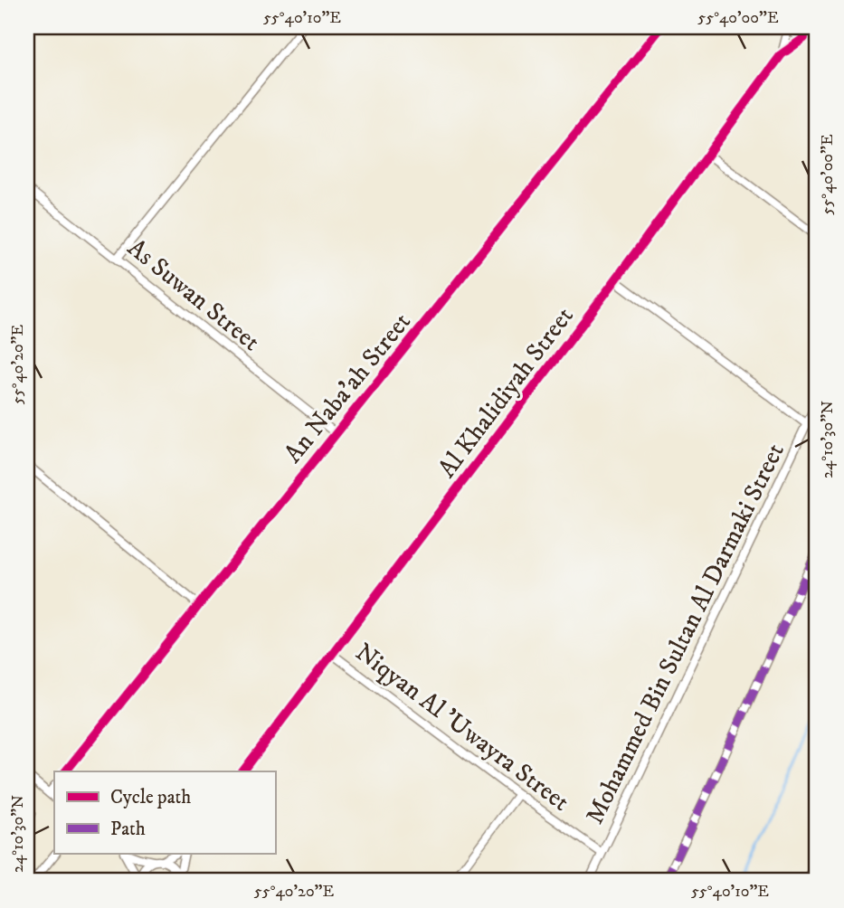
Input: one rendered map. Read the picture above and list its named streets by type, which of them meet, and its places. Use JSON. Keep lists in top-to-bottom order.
{
  "streets": {
    "street": [
      "As Suwan Street",
      "An Naba'ah Street",
      "Al Khalidiyah Street",
      "Mohammed Bin Sultan Al Darmaki Street",
      "Niqyan Al 'Uwayra Street"
    ]
  },
  "crossings": [
    ["As Suwan Street", "An Naba'ah Street"],
    ["Al Khalidiyah Street", "Niqyan Al 'Uwayra Street"],
    ["Mohammed Bin Sultan Al Darmaki Street", "Niqyan Al 'Uwayra Street"]
  ],
  "legend": ["Cycle path", "Path"],
  "coordinates": [
    "55°40'10\"E",
    "55°40'00\"E",
    "55°40'20\"E",
    "24°10'30\"N"
  ]
}
